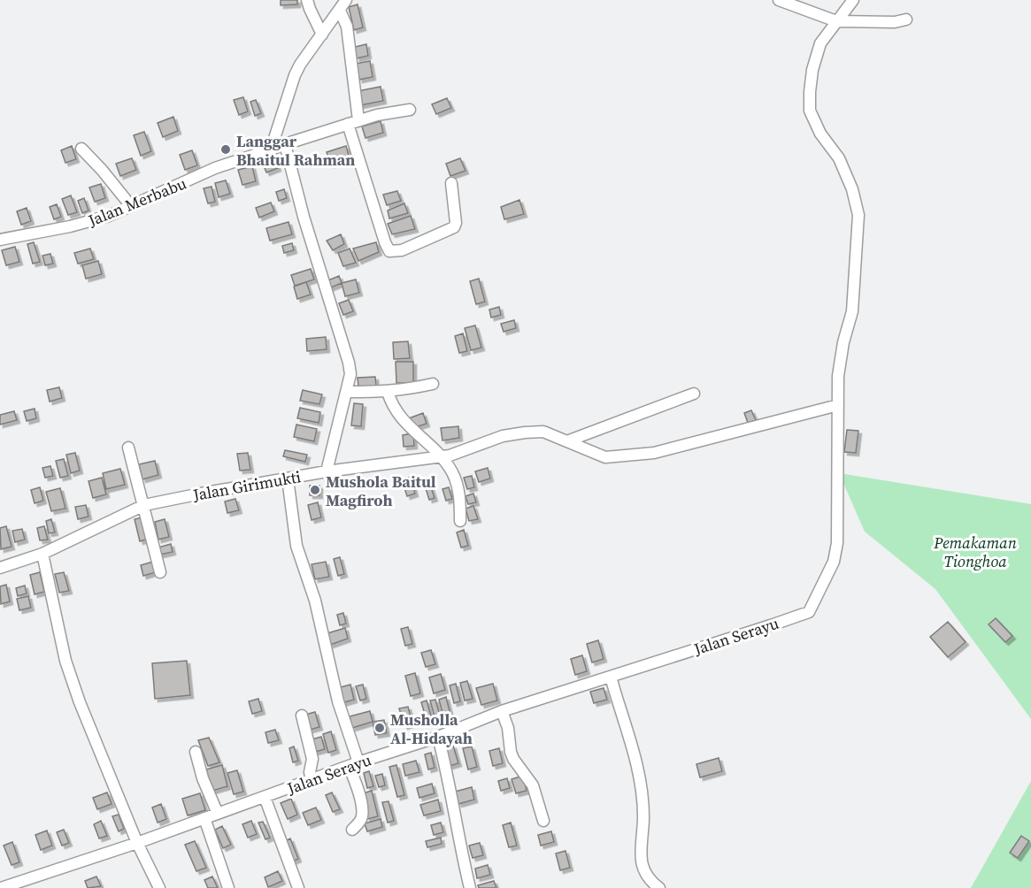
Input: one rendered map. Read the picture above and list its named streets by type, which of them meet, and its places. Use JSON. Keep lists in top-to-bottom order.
{
  "streets": {
    "street": ["Jalan Merbabu", "Jalan Girimukti", "Jalan Serayu"]
  },
  "crossings": [
    ["Jalan Girimukti", "Jalan Serayu"]
  ],
  "parks": ["Pemakaman Tionghoa"],
  "places": ["Langgar Bhaitul Rahman", "Mushola Baitul Magfiroh", "Musholla Al-Hidayah"]
}
